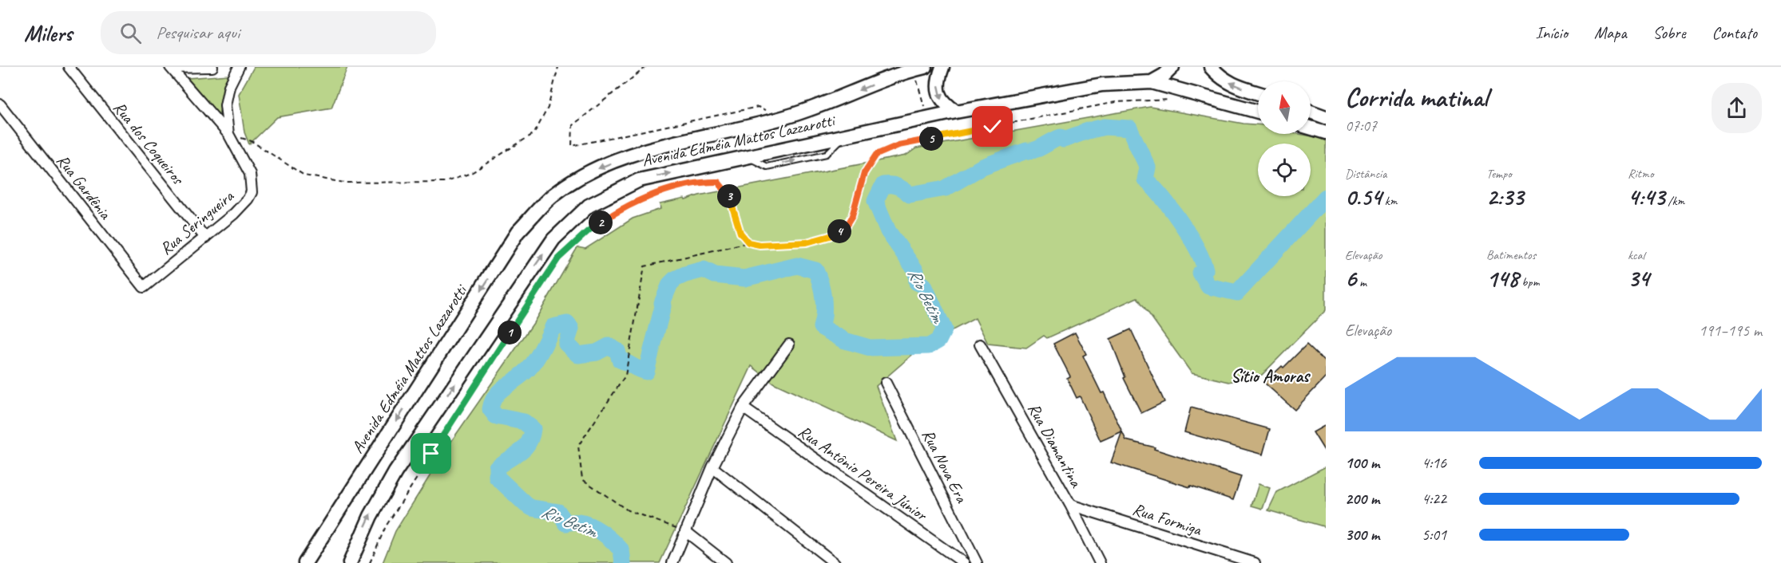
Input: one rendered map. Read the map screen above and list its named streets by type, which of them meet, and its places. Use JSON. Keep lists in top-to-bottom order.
{
  "streets": {
    "main road": ["Avenida Edméia Mattos Lazzarotti"],
    "street": [
      "Rua dos Coqueiros",
      "Rua Gardênia",
      "Rua Seringueira",
      "Rua Diamantina",
      "Rua Nova Era",
      "Rua Antônio Pereira Júnior",
      "Rua Formiga"
    ]
  },
  "crossings": [
    ["Rua dos Coqueiros", "Rua Seringueira"],
    ["Rua Gardênia", "Rua Seringueira"],
    ["Rua Diamantina", "Rua Formiga"]
  ],
  "districts": ["Sítio Amoras"],
  "water": ["Rio Betim"],
  "north": "top",
  "page": {
    "header": "Milers",
    "search": "Pesquisar aqui",
    "nav": [
      "Início",
      "Mapa",
      "Sobre",
      "Contato"
    ],
    "heading": ["Corrida matinal", "07:07"],
    "pins": [
      "5",
      "3",
      "2",
      "4",
      "1"
    ],
    "stats": [
      ["Distância", "0.54 km"],
      ["Tempo", "2:33"],
      ["Ritmo", "4:43 /km"],
      ["Elevação", "6 m"],
      ["Batimentos", "148 bpm"],
      ["kcal", "34"]
    ],
    "chart": ["Elevação", "191–195 m"],
    "list": [
      {
        "name": "100 m",
        "note": "4:16"
      },
      {
        "name": "200 m",
        "note": "4:22"
      },
      {
        "name": "300 m",
        "note": "5:01"
      }
    ]
  }
}
